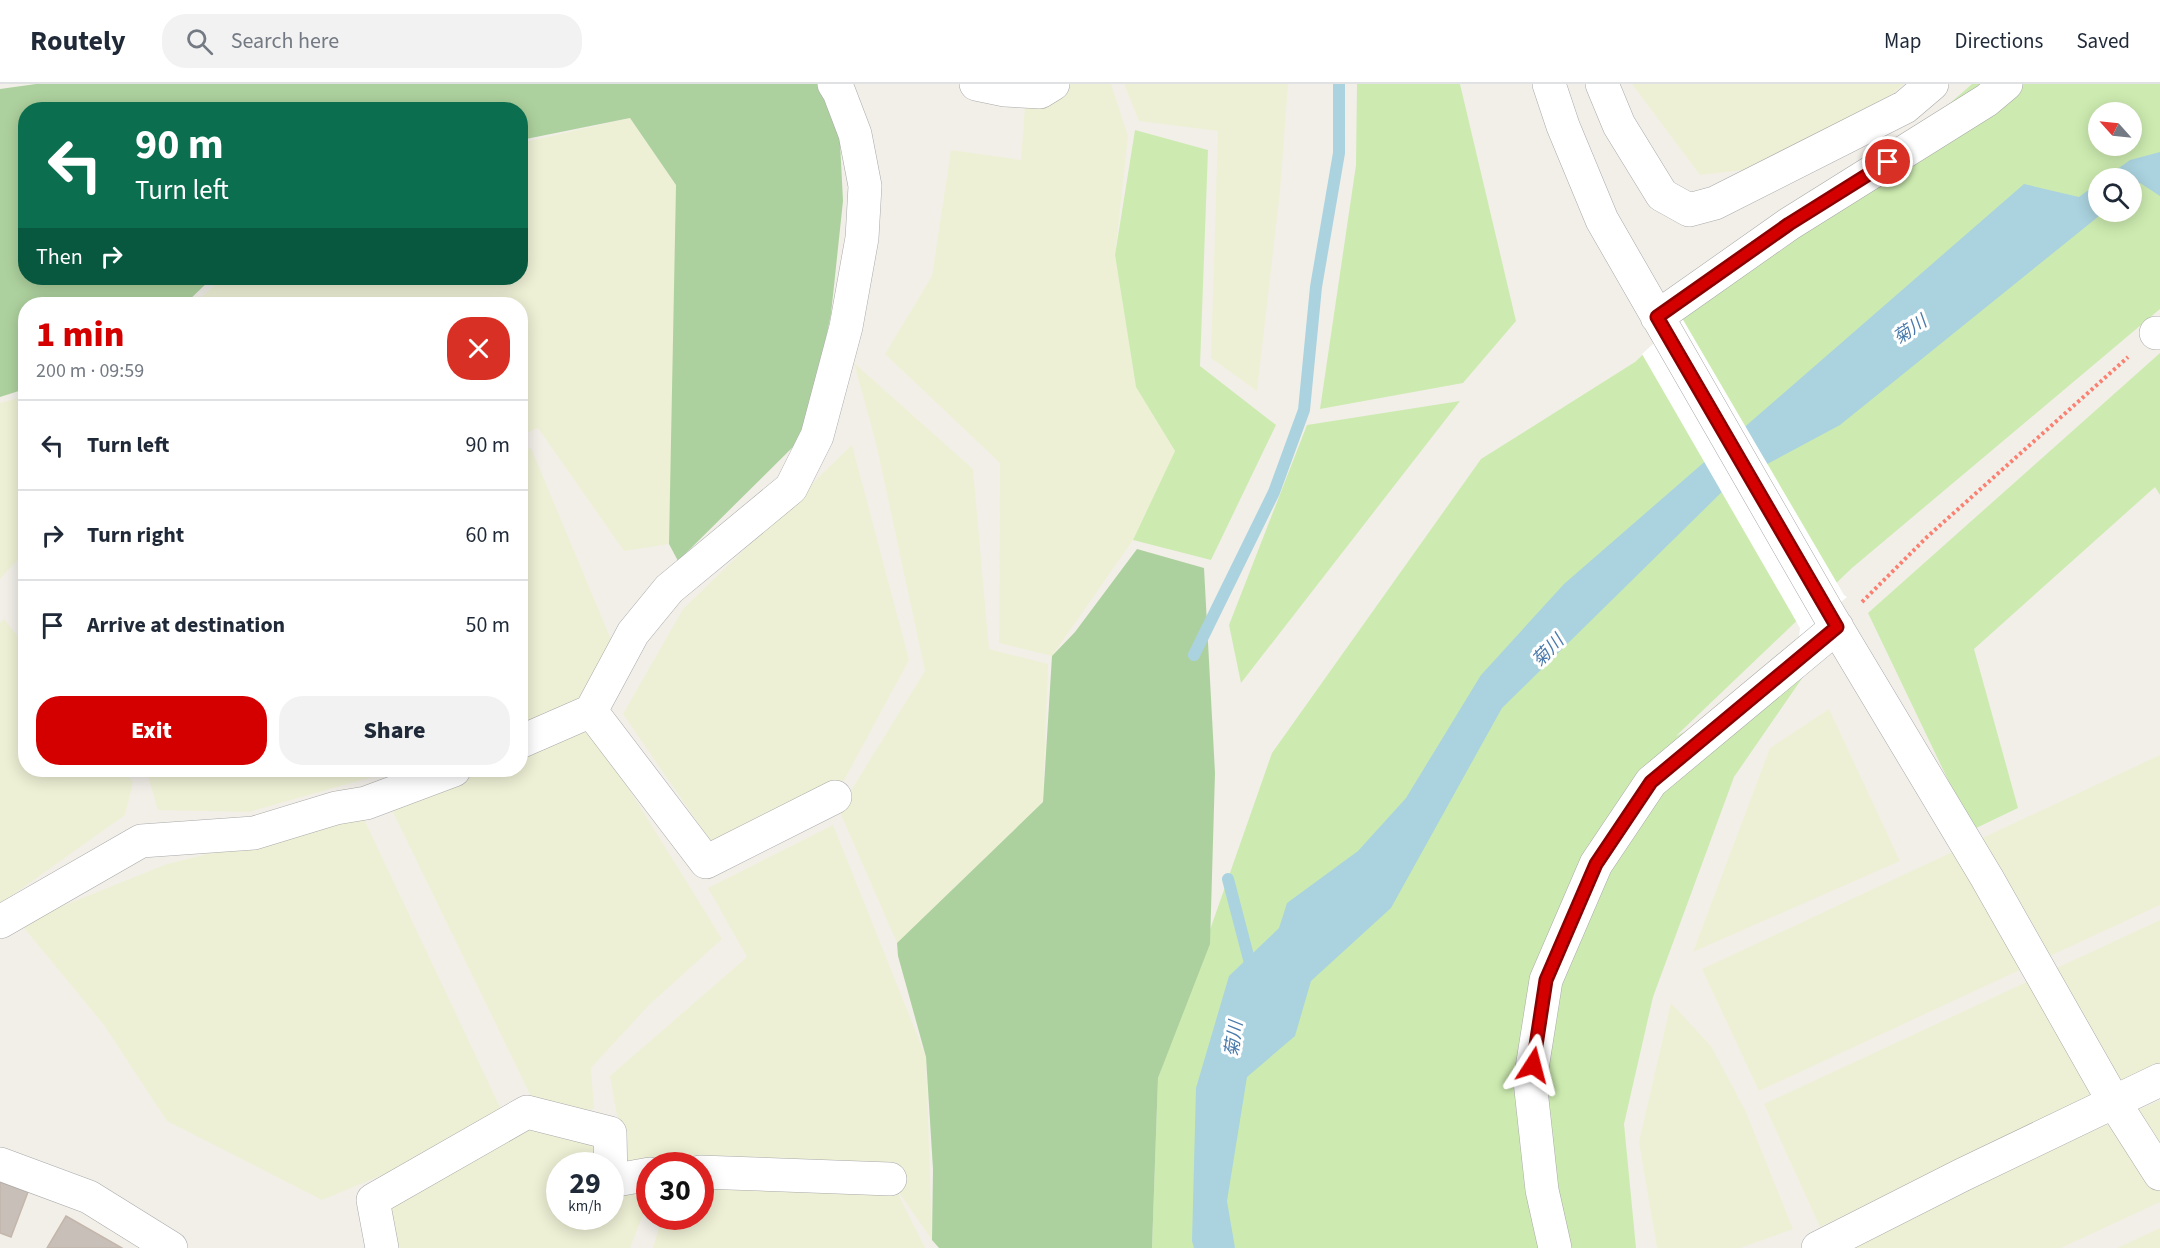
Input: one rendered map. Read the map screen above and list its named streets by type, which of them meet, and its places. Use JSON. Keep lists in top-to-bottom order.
{
  "water": ["菊川"],
  "north": "top left",
  "page": {
    "header": "Routely",
    "search": "Search here",
    "nav": ["Map", "Directions", "Saved"],
    "turn": ["90 m", "Turn left"],
    "then": "Then",
    "heading": ["1 min", "200 m · 09:59"],
    "list": [
      {
        "name": "Turn left",
        "value": "90 m"
      },
      {
        "name": "Turn right",
        "value": "60 m"
      },
      {
        "name": "Arrive at destination",
        "value": "50 m"
      }
    ],
    "buttons": ["Exit", "Share"],
    "speed": "29 km/h",
    "limit": "30"
  }
}
